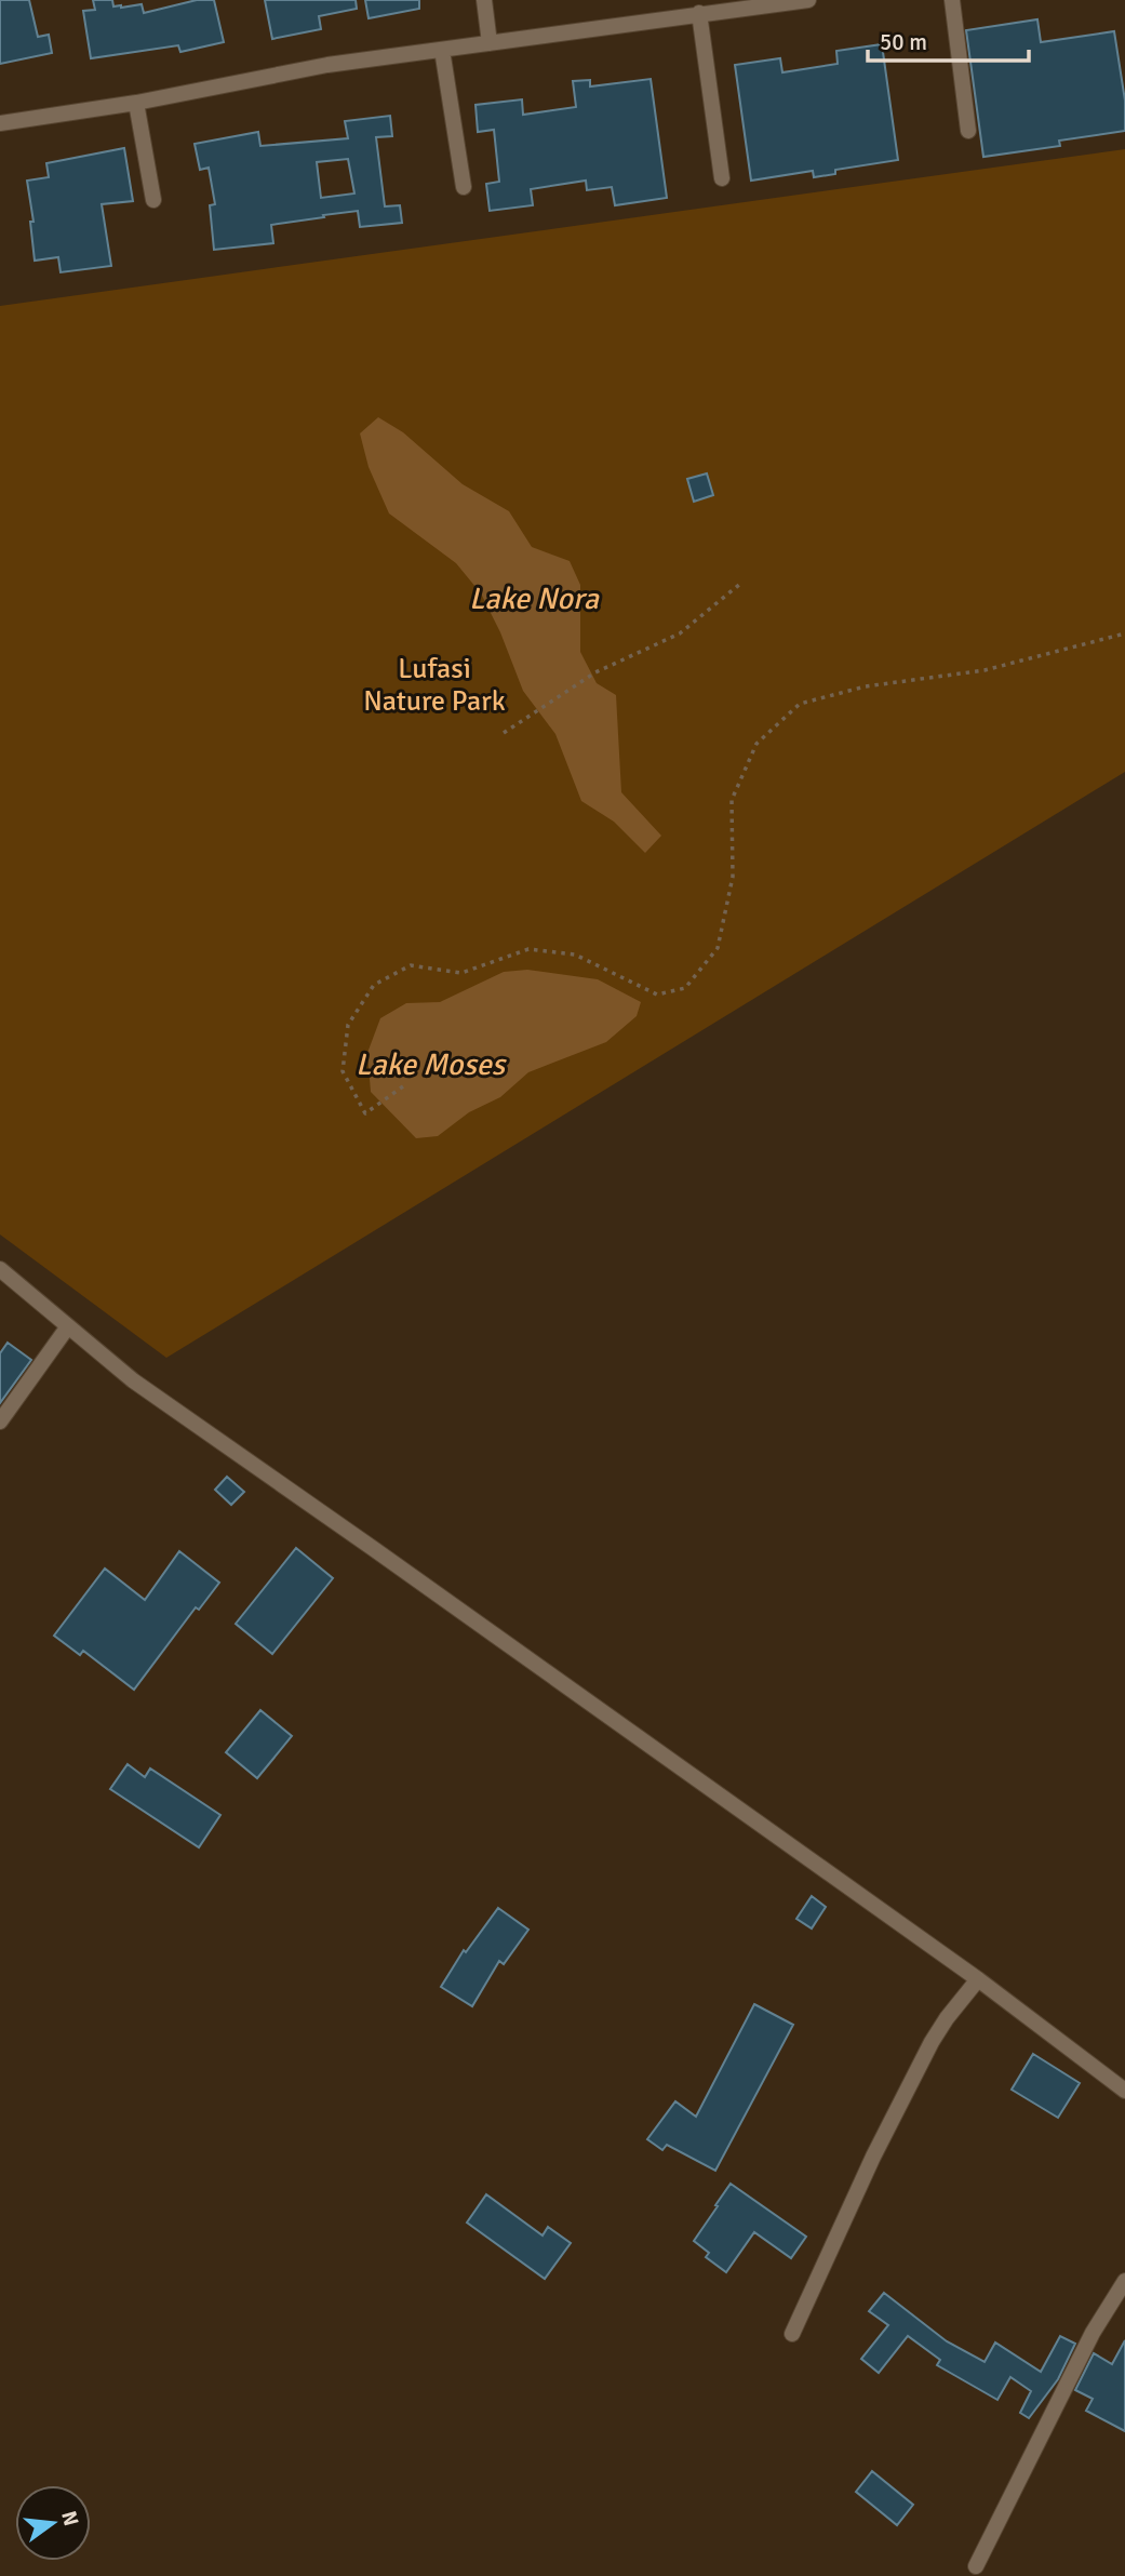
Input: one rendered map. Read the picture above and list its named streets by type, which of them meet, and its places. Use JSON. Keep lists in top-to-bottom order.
{
  "water": ["Lake Nora", "Lake Moses"],
  "parks": ["Lufasi Nature Park"],
  "scale_bar": "50 m",
  "north": "right"
}
